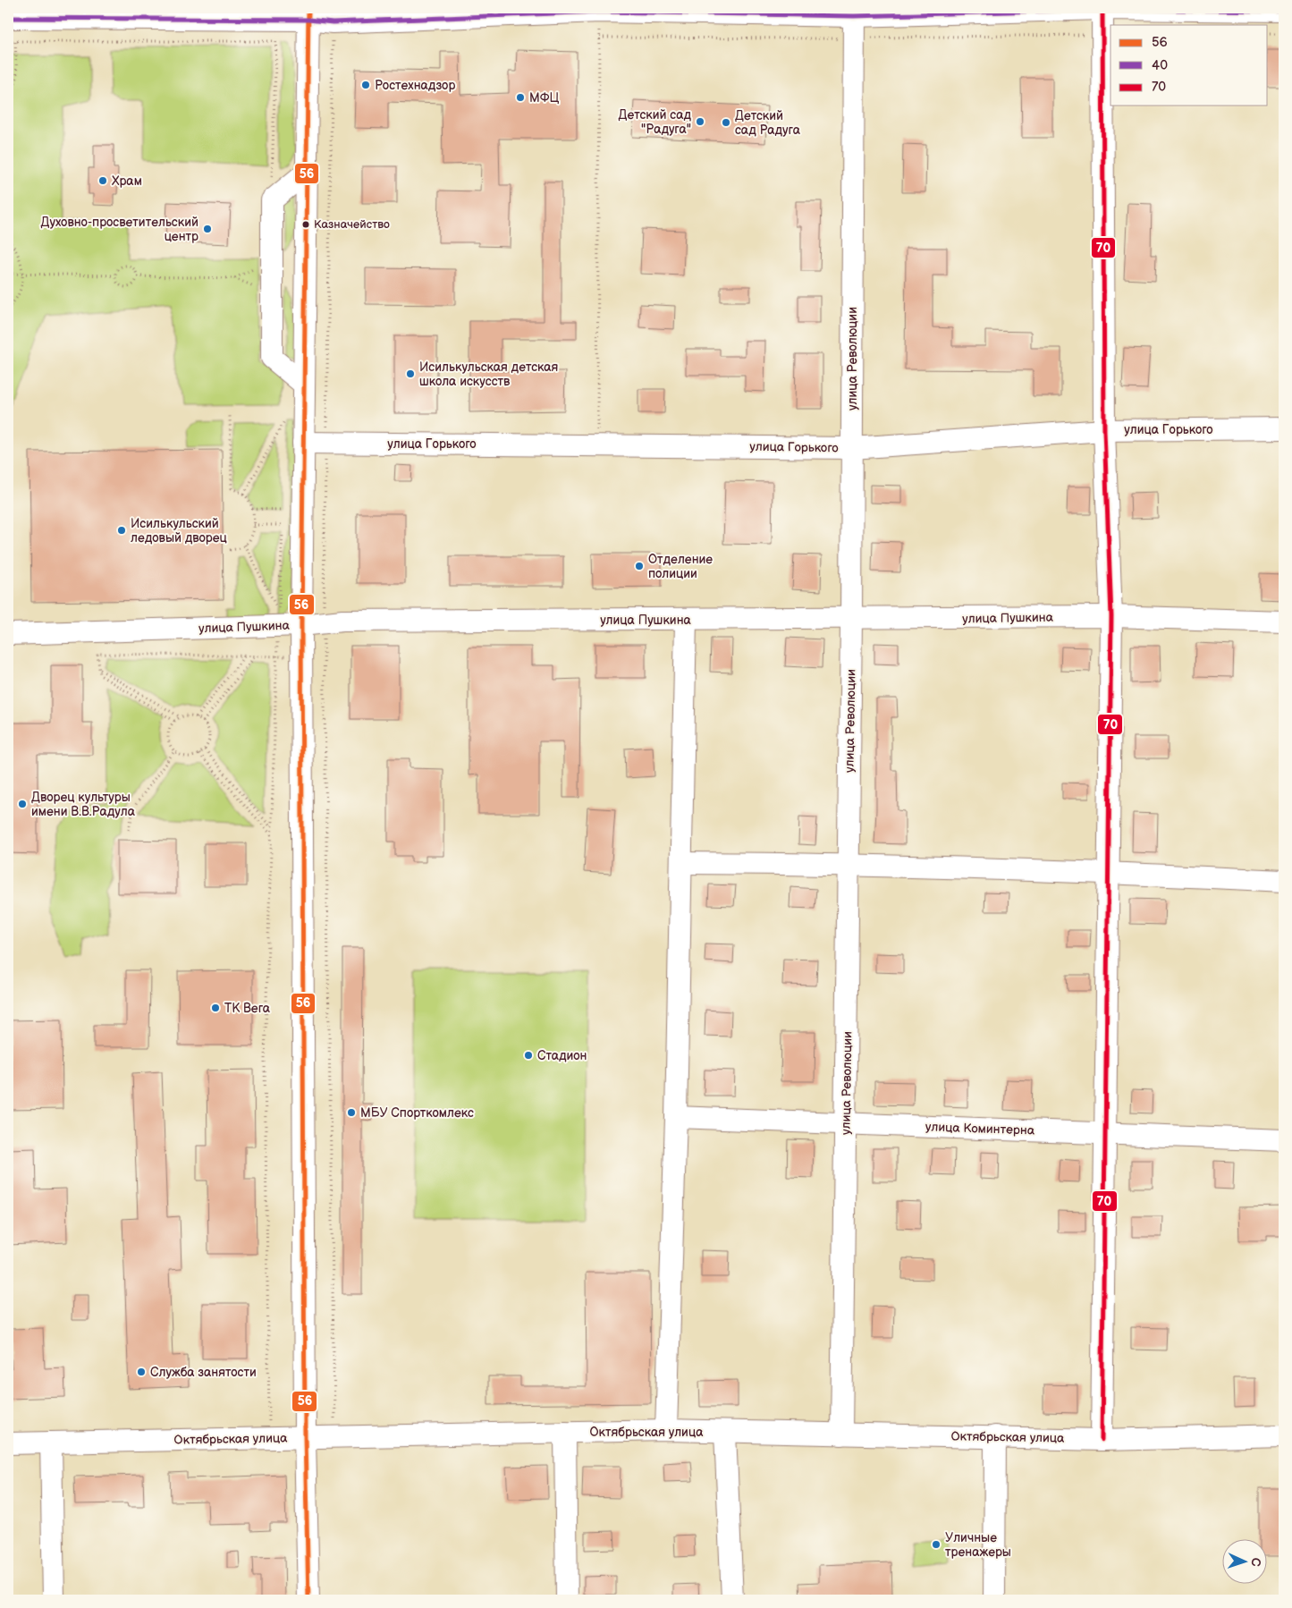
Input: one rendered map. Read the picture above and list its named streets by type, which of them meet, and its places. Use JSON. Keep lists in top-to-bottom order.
{
  "streets": {
    "street": [
      "улица Революции",
      "улица Горького",
      "улица Пушкина",
      "улица Коминтерна",
      "Октябрьская улица"
    ]
  },
  "crossings": [
    ["улица Революции", "улица Горького"],
    ["улица Революции", "улица Пушкина"],
    ["улица Революции", "улица Коминтерна"],
    ["улица Революции", "Октябрьская улица"]
  ],
  "places": [
    "Ростехнадзор",
    "МФЦ",
    "Детский сад \"Радуга\"",
    "Детский сад Радуга",
    "Храм",
    "Казначейство",
    "Духовно-просветительский центр",
    "Исилькульская детская школа искусств",
    "Исилькульский ледовый дворец",
    "Отделение полиции",
    "Дворец культуры имени В.В.Радула",
    "ТК Вега",
    "Стадион",
    "МБУ Спорткомлекс",
    "Служба занятости",
    "Уличные тренажеры"
  ],
  "lines": ["transit line 56", "transit line 40", "transit line 70"],
  "legend": ["56", "40", "70"],
  "north": "right"
}
